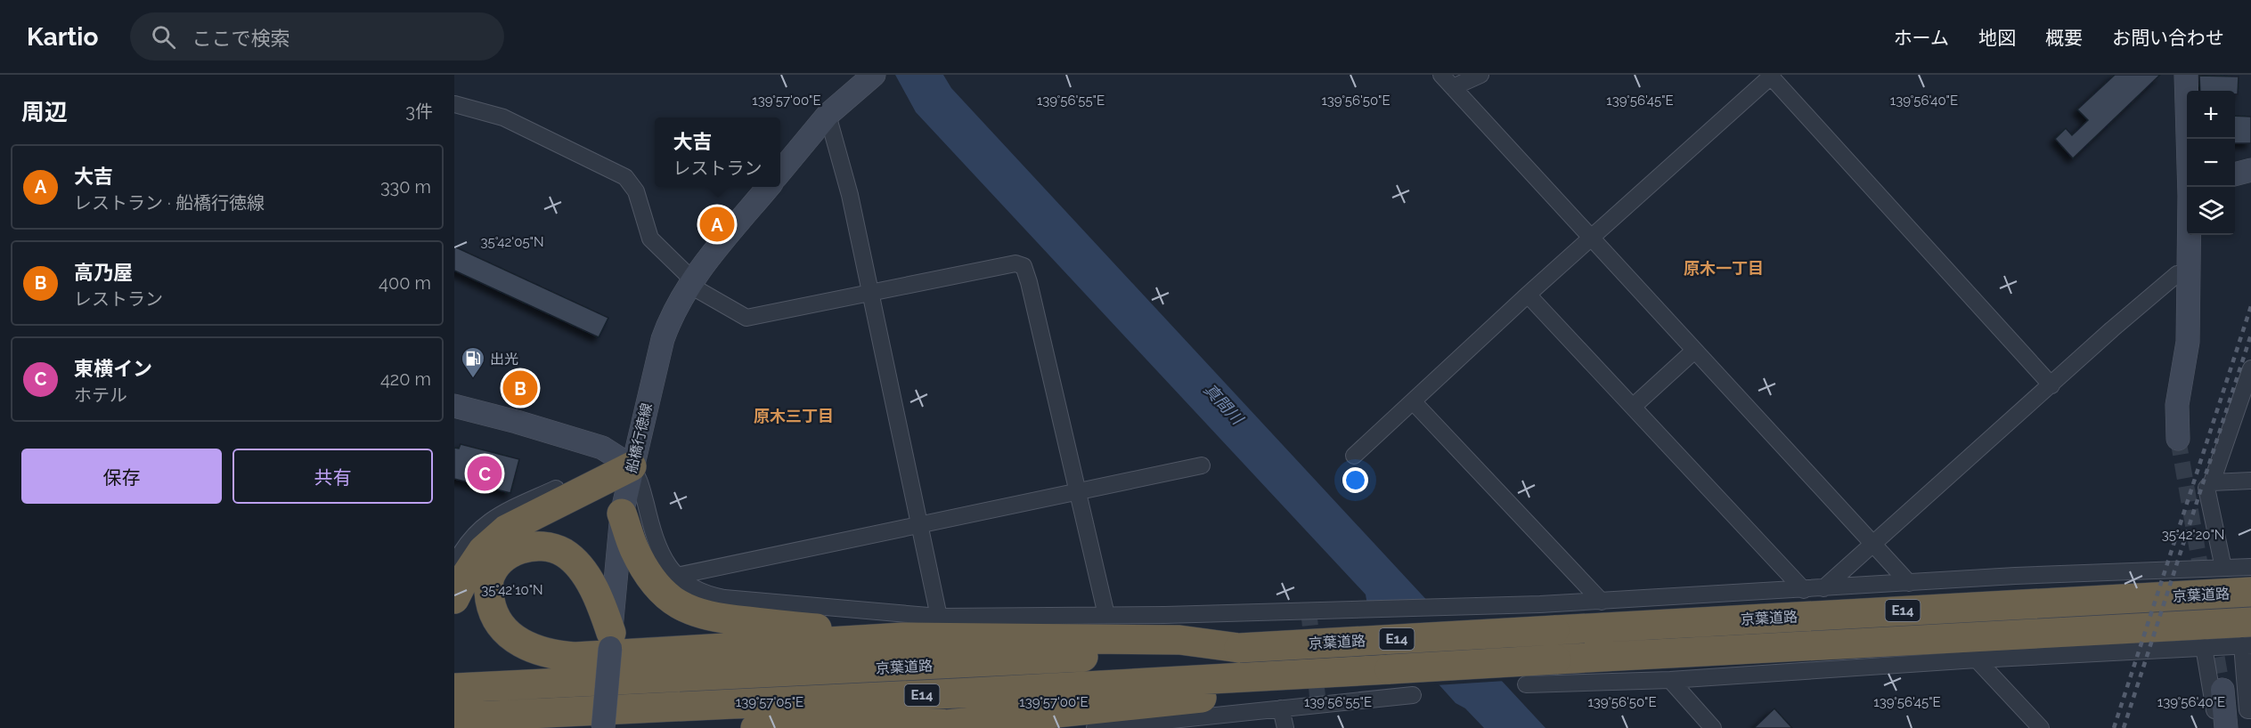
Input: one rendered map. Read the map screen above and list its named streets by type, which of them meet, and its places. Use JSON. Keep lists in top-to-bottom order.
{
  "streets": {
    "highway": ["京葉道路", "E14"],
    "street": ["船橋行徳線"]
  },
  "districts": ["原木一丁目", "原木三丁目"],
  "water": ["真間川"],
  "places": {
    "fuel station": ["出光"]
  },
  "page": {
    "header": "Kartio",
    "search": "ここで検索",
    "nav": [
      "ホーム",
      "地図",
      "概要",
      "お問い合わせ"
    ],
    "heading": ["周辺", "3件"],
    "map_buttons": ["+", "−"],
    "popup": ["大吉", "レストラン"],
    "list": [
      {
        "mark": "A",
        "name": "大吉",
        "note": "レストラン · 船橋行徳線",
        "value": "330 m"
      },
      {
        "mark": "B",
        "name": "高乃屋",
        "note": "レストラン",
        "value": "400 m"
      },
      {
        "mark": "C",
        "name": "東横イン",
        "note": "ホテル",
        "value": "420 m"
      }
    ],
    "pins": ["A", "B", "C"],
    "buttons": ["保存", "共有"]
  },
  "coordinates": [
    "139°57'00\"E",
    "139°56'40\"E",
    "139°56'55\"E",
    "139°56'50\"E",
    "139°56'45\"E",
    "35°42'05\"N",
    "35°42'20\"N",
    "35°42'10\"N",
    "139°57'05\"E"
  ]
}
